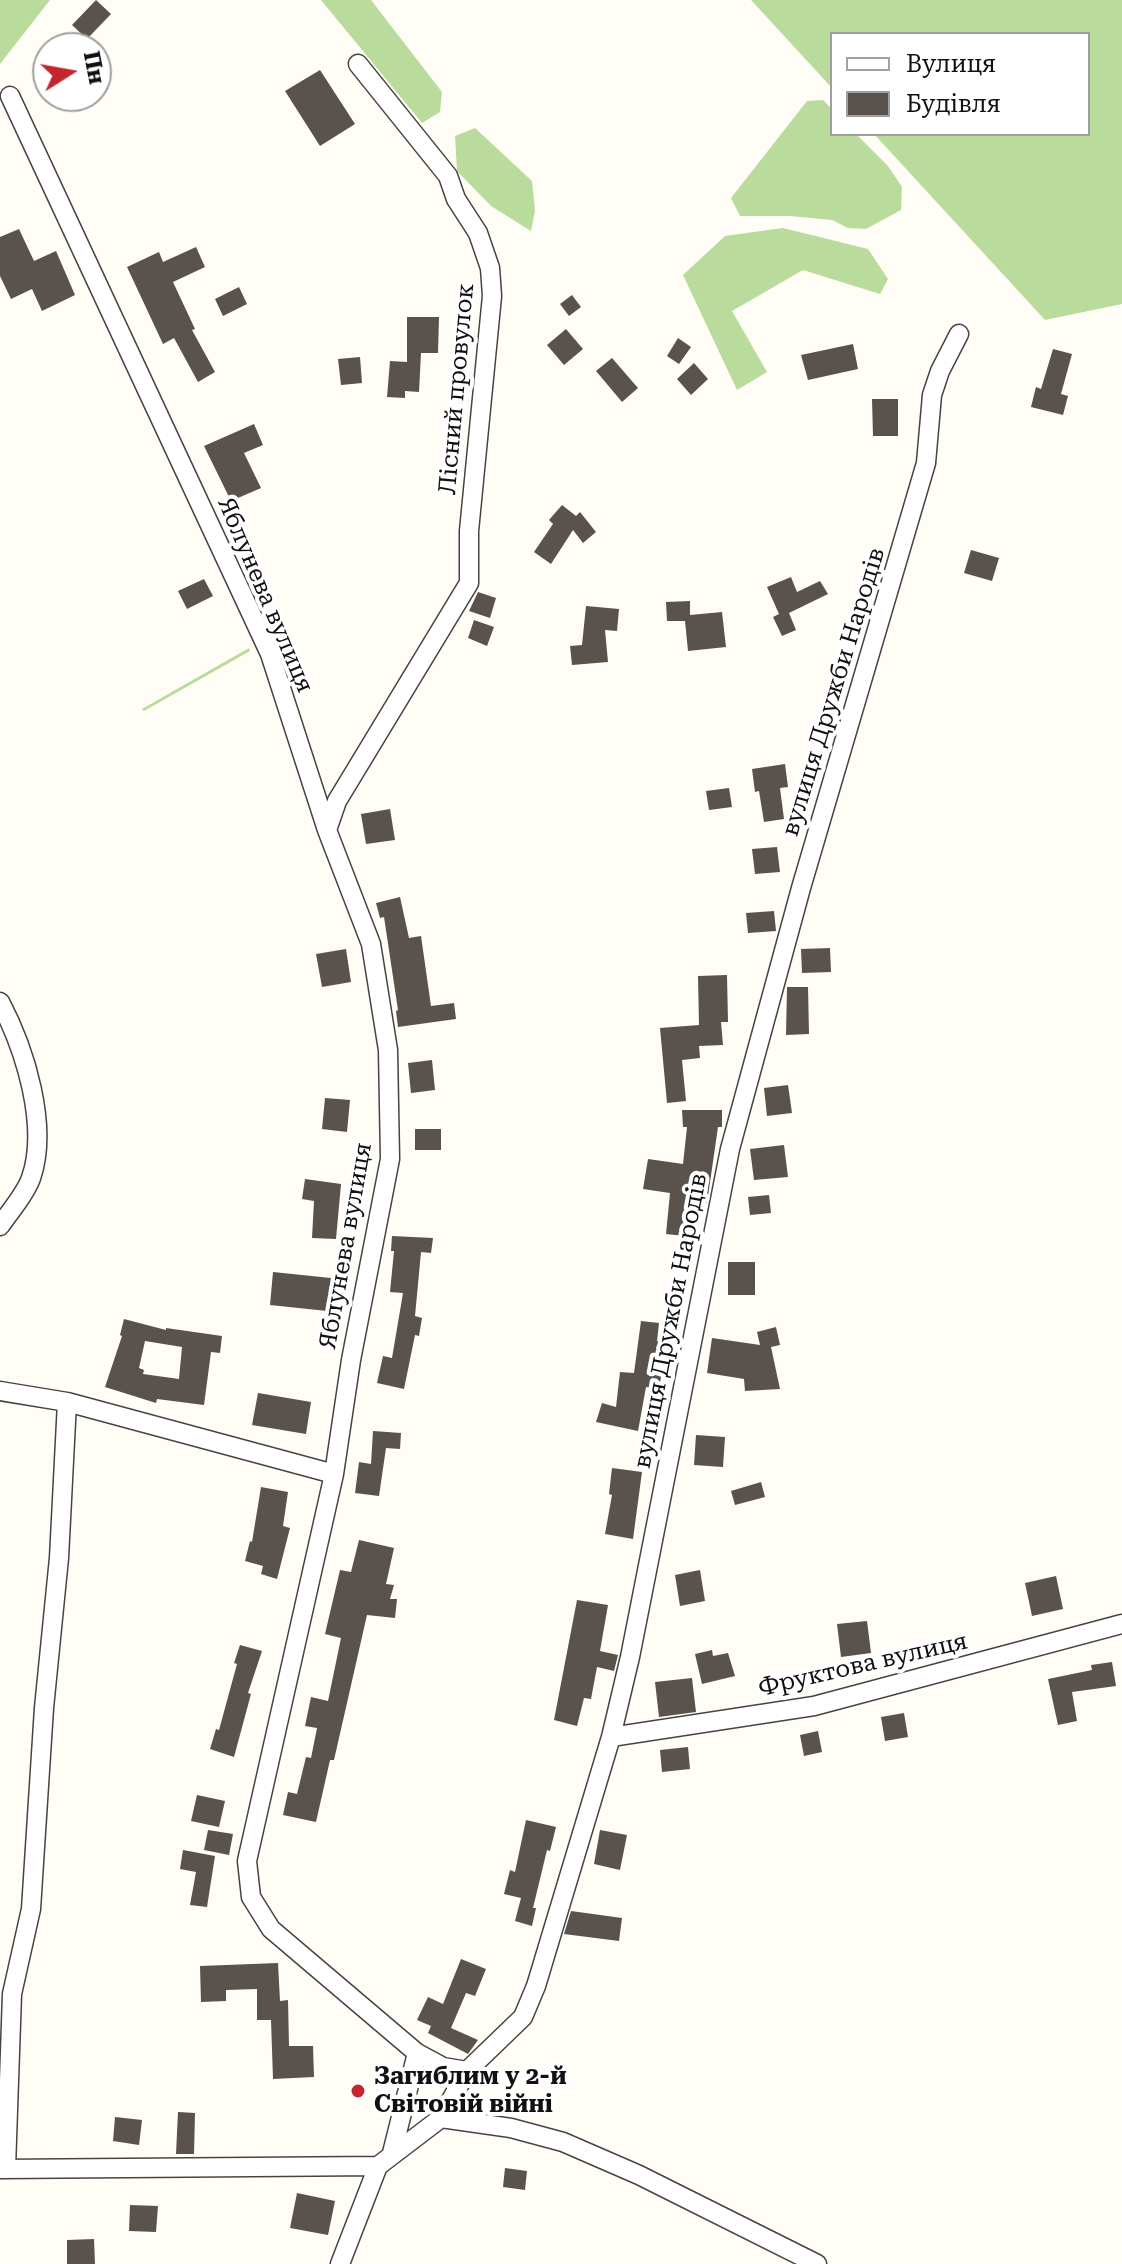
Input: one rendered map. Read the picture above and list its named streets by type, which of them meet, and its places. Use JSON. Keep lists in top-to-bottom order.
{
  "streets": {
    "street": [
      "Лісний провулок",
      "Яблунева вулиця",
      "вулиця Дружби Народів",
      "Фруктова вулиця"
    ]
  },
  "crossings": [
    ["Лісний провулок", "Яблунева вулиця"],
    ["Яблунева вулиця", "вулиця Дружби Народів"],
    ["вулиця Дружби Народів", "Фруктова вулиця"]
  ],
  "places": ["Загиблим у 2-й Світовій війні"],
  "legend": ["Вулиця", "Будівля"],
  "north": "right"
}
